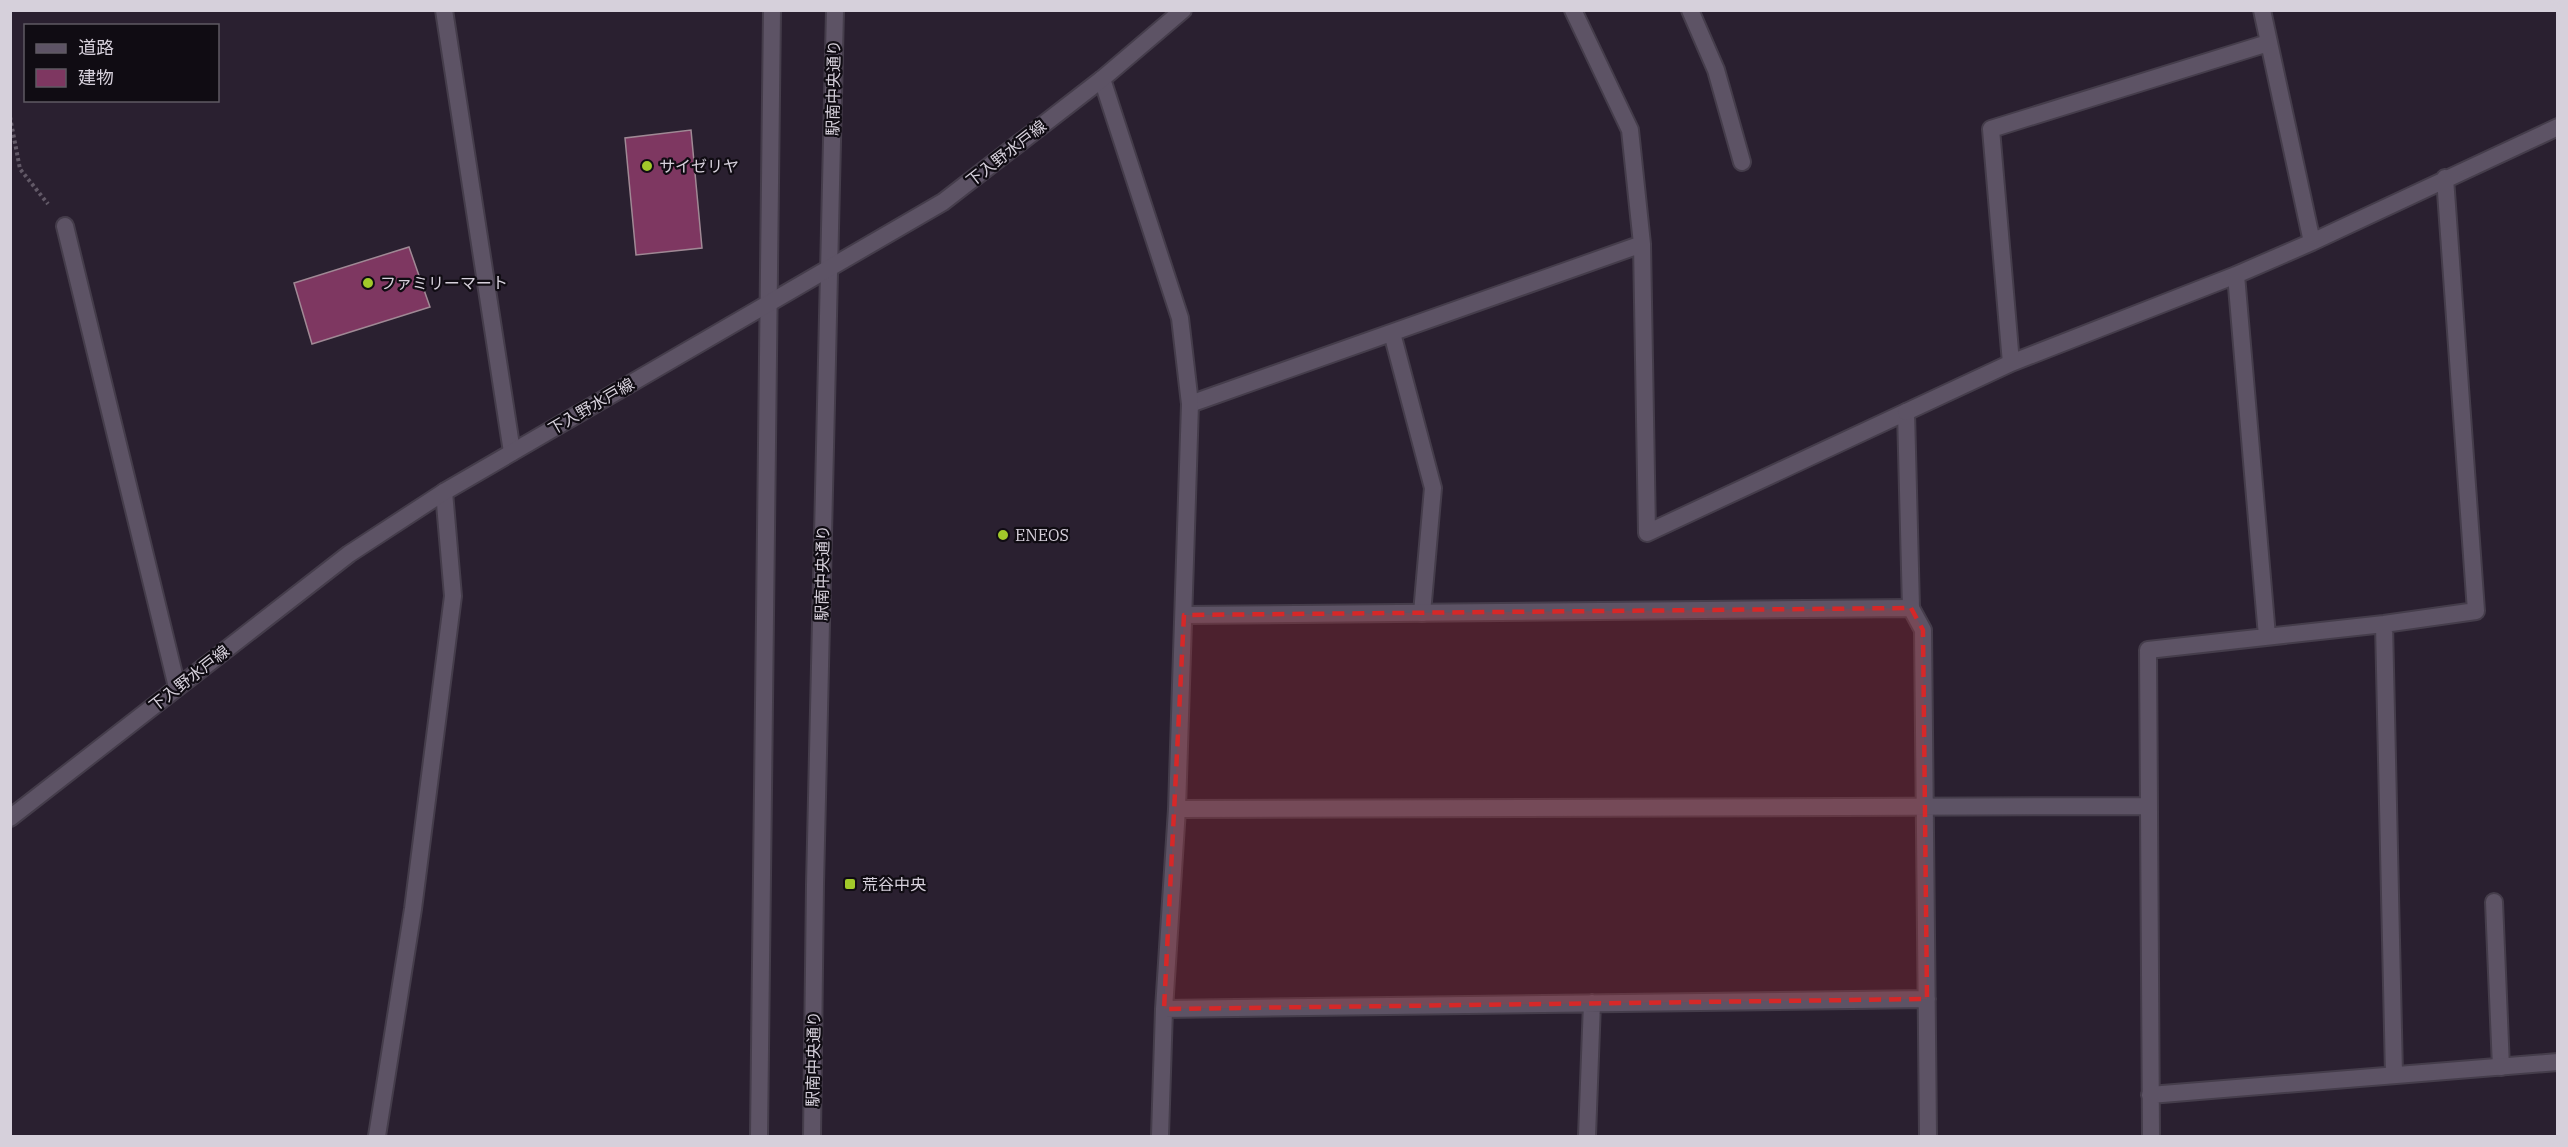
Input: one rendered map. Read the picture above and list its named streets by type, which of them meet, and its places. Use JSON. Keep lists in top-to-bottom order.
{
  "streets": {
    "street": ["駅南中央通り", "下入野水戸線"]
  },
  "crossings": [
    ["駅南中央通り", "下入野水戸線"]
  ],
  "places": {
    "other": ["サイゼリヤ", "ファミリーマート", "ENEOS"],
    "transit": ["荒谷中央"]
  },
  "legend": ["道路", "建物"]
}
